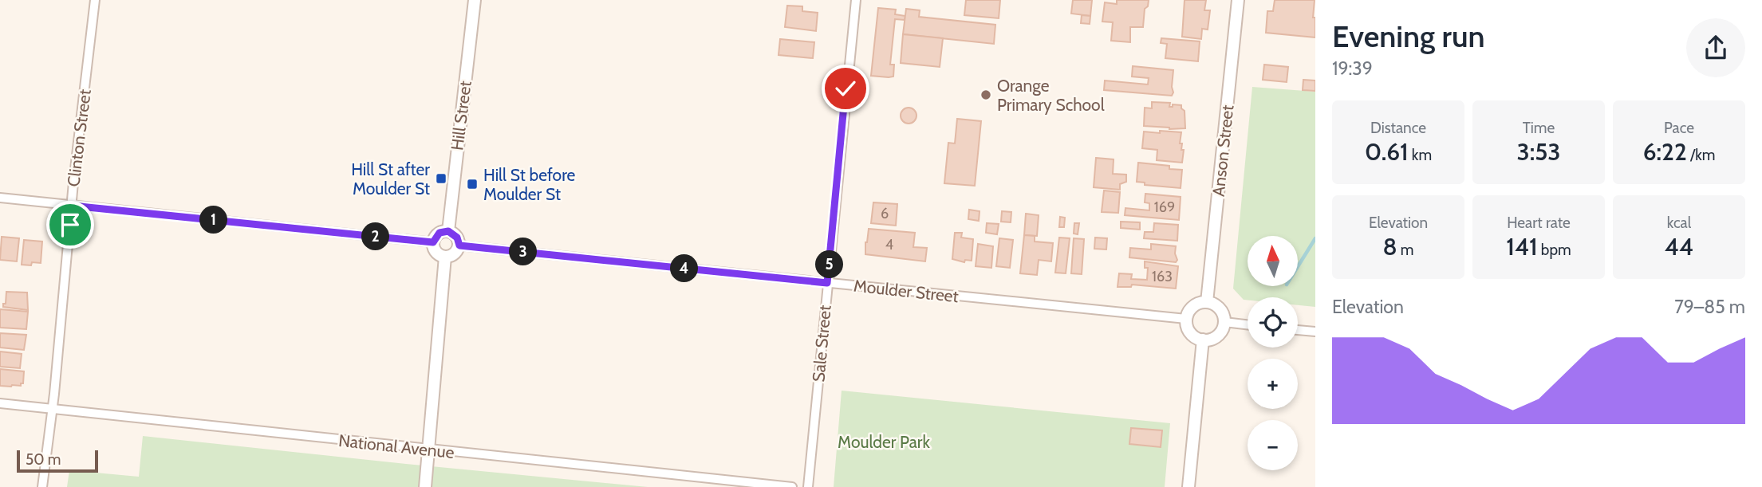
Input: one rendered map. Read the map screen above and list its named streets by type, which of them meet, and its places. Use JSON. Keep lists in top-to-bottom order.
{
  "streets": {
    "street": [
      "Hill Street",
      "Clinton Street",
      "Anson Street",
      "Moulder Street",
      "Sale Street",
      "National Avenue"
    ]
  },
  "crossings": [
    ["Hill Street", "Moulder Street"],
    ["Clinton Street", "National Avenue"],
    ["Anson Street", "Moulder Street"],
    ["Moulder Street", "Sale Street"]
  ],
  "parks": ["Moulder Park"],
  "places": {
    "other": ["Orange Primary School"],
    "transit": ["Hill St after Moulder St", "Hill St before Moulder St"]
  },
  "house_numbers": [
    "169",
    "6",
    "4",
    "163"
  ],
  "scale_bar": "50 m",
  "north": "top",
  "page": {
    "heading": ["Evening run", "19:39"],
    "stats": [
      ["Distance", "0.61 km"],
      ["Time", "3:53"],
      ["Pace", "6:22 /km"],
      ["Elevation", "8 m"],
      ["Heart rate", "141 bpm"],
      ["kcal", "44"]
    ],
    "pins": [
      "1",
      "2",
      "3",
      "5",
      "4"
    ],
    "map_buttons": ["+", "−"],
    "chart": ["Elevation", "79–85 m"],
    "scale": "50 m"
  }
}
